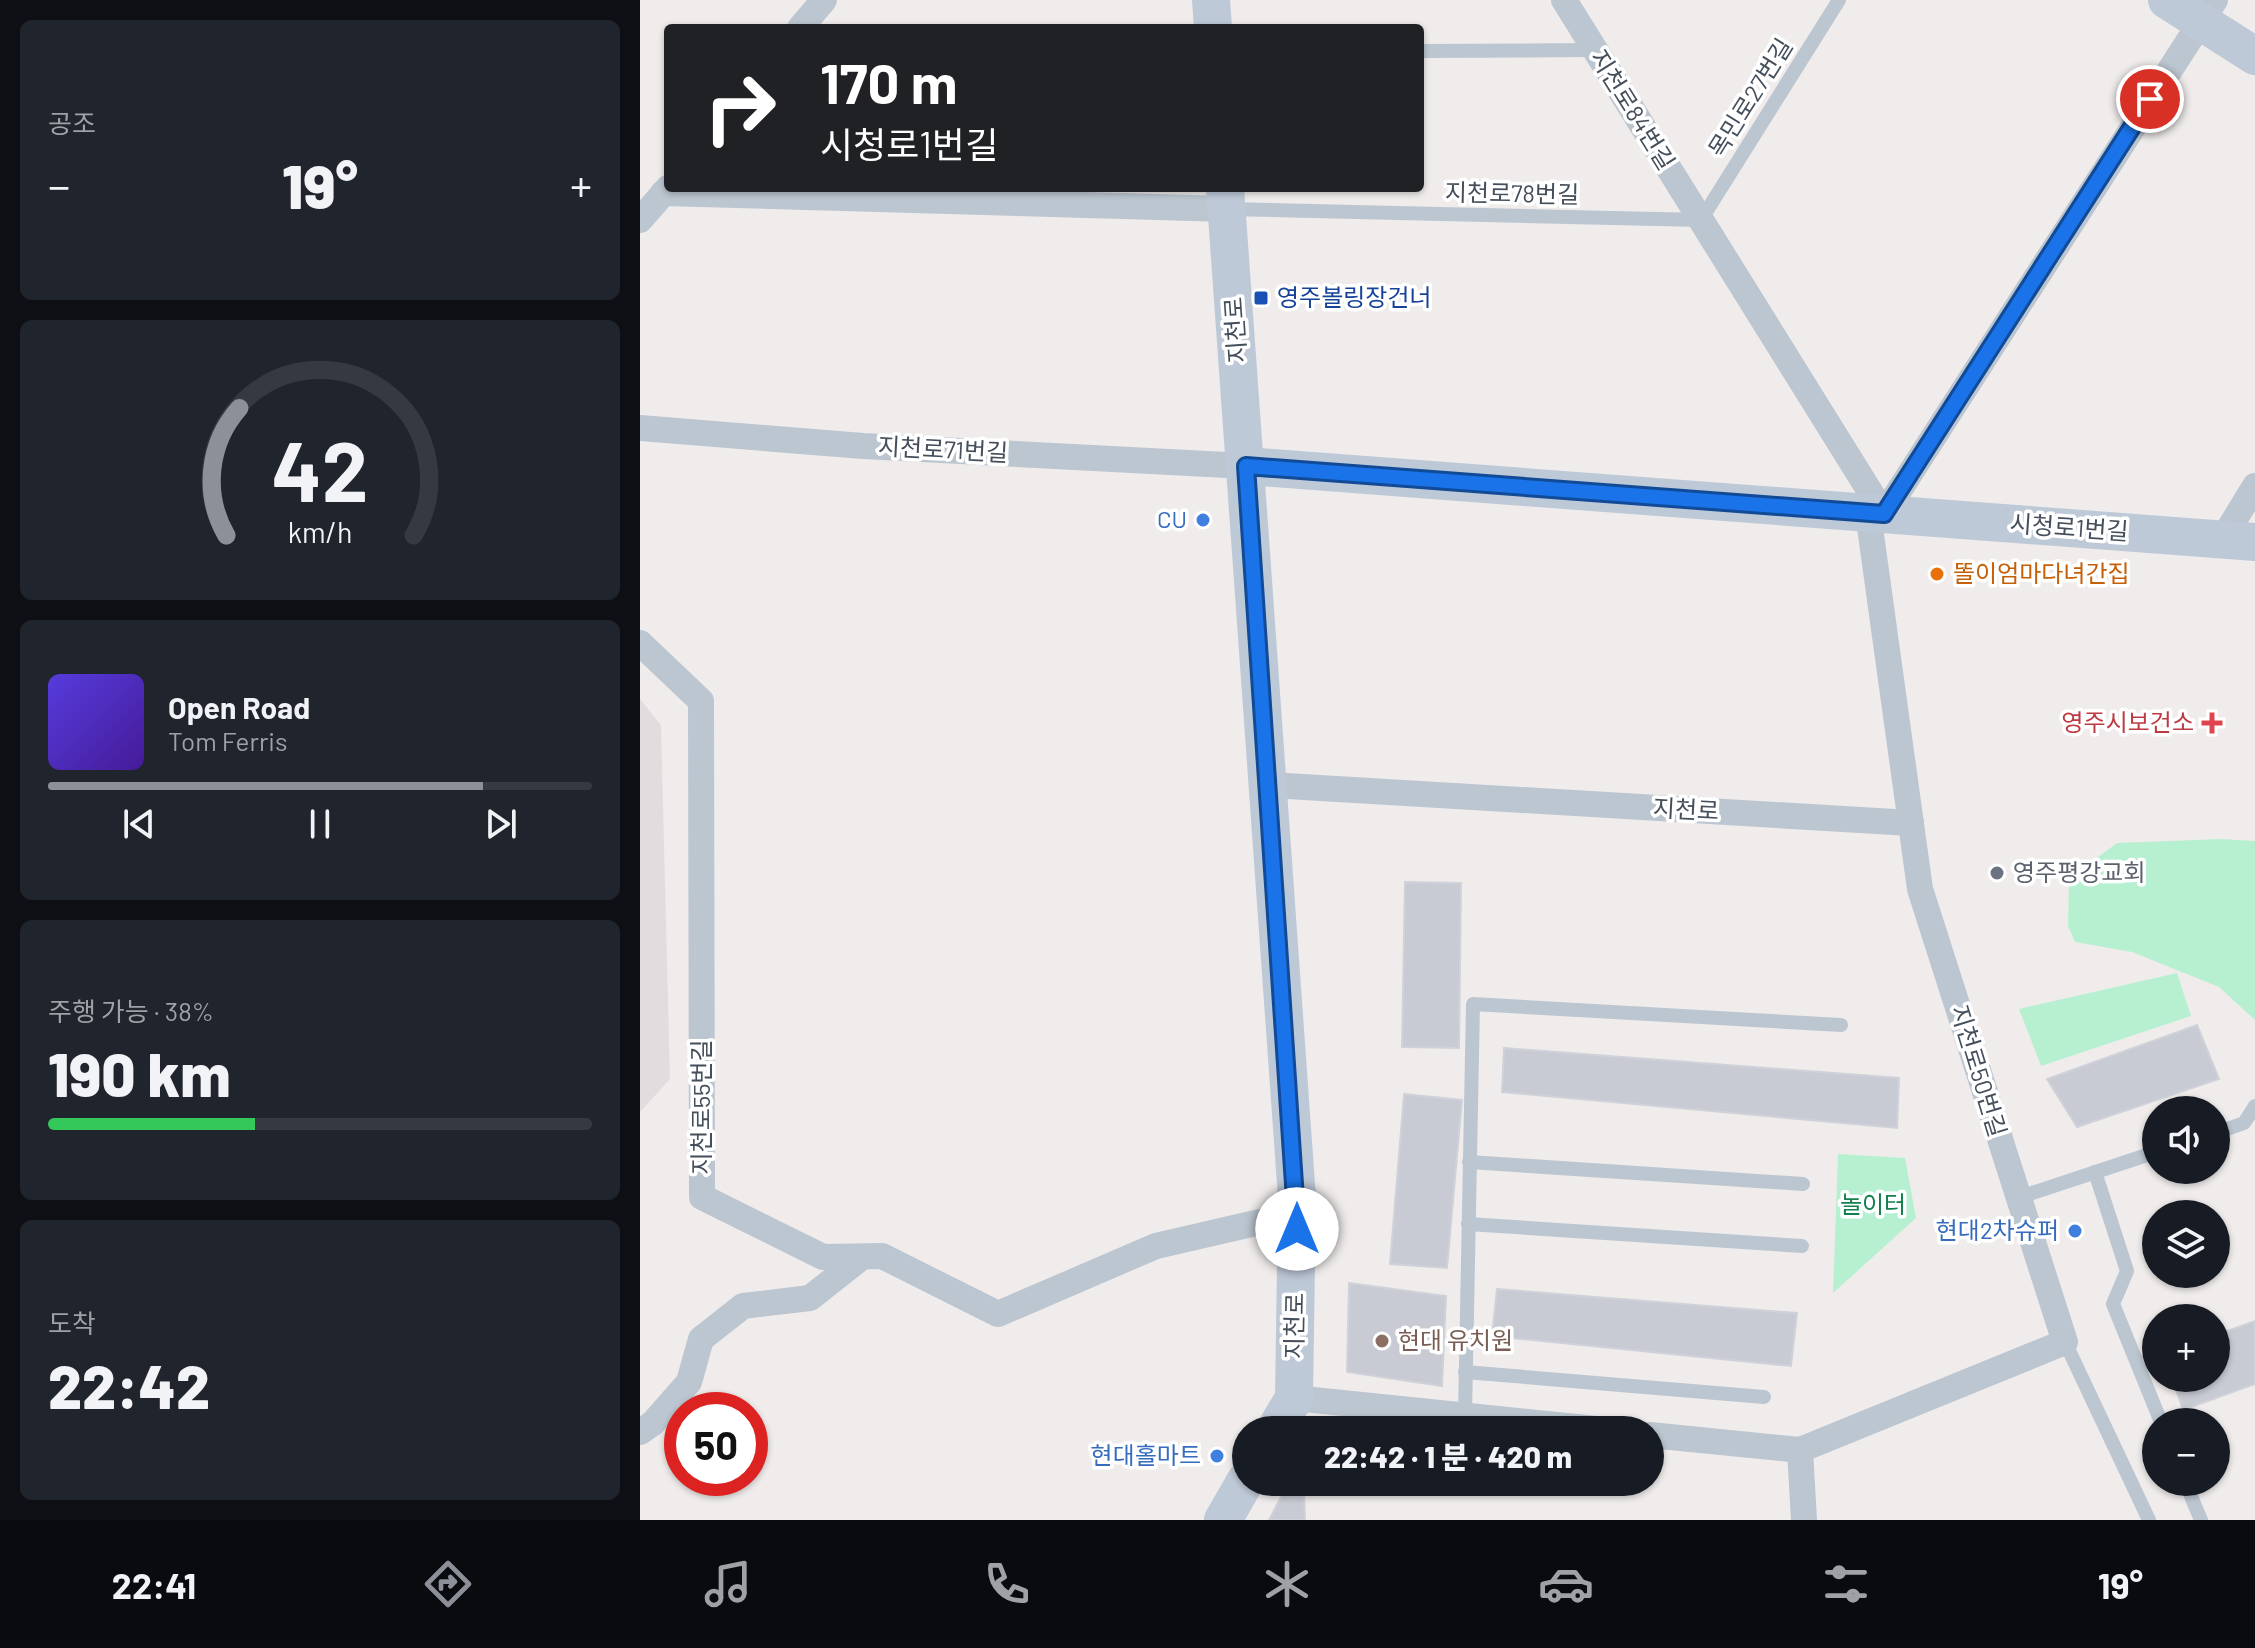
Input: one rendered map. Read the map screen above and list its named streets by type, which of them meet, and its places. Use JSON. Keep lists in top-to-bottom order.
{
  "streets": {
    "main road": ["지천로", "시청로1번길"],
    "street": [
      "지천로84번길",
      "지천로71번길",
      "지천로50번길",
      "지천로55번길"
    ],
    "lane": ["목민로27번길", "지천로78번길"]
  },
  "crossings": [
    ["목민로27번길", "지천로84번길"],
    ["목민로27번길", "지천로78번길"],
    ["지천로84번길", "지천로78번길"],
    ["지천로78번길", "지천로"],
    ["지천로", "지천로71번길"],
    ["지천로", "시청로1번길"],
    ["지천로", "지천로50번길"],
    ["지천로", "지천로55번길"],
    ["지천로71번길", "시청로1번길"],
    ["시청로1번길", "지천로50번길"]
  ],
  "parks": ["놀이터"],
  "places": {
    "transit": ["영주볼링장건너"],
    "other": [
      "CU",
      "똘이엄마다녀간집",
      "영주평강교회",
      "현대2차슈퍼",
      "현대 유치원",
      "현대홀마트"
    ],
    "health": ["영주시보건소"]
  },
  "page": {
    "tile": [
      "공조",
      ["주행 가능 · 38%", "190 km"],
      ["도착", "22:42"]
    ],
    "turn": ["170 m", "시청로1번길"],
    "heat": ["−", "19°", "+"],
    "song": ["Open Road", "Tom Ferris"],
    "map_buttons": ["+", "−"],
    "limit": "50",
    "trip": "22:42 · 1 분 · 420 m",
    "tabs": ["22:41", "19°"],
    "gauge": ["42", "km/h"]
  }
}
